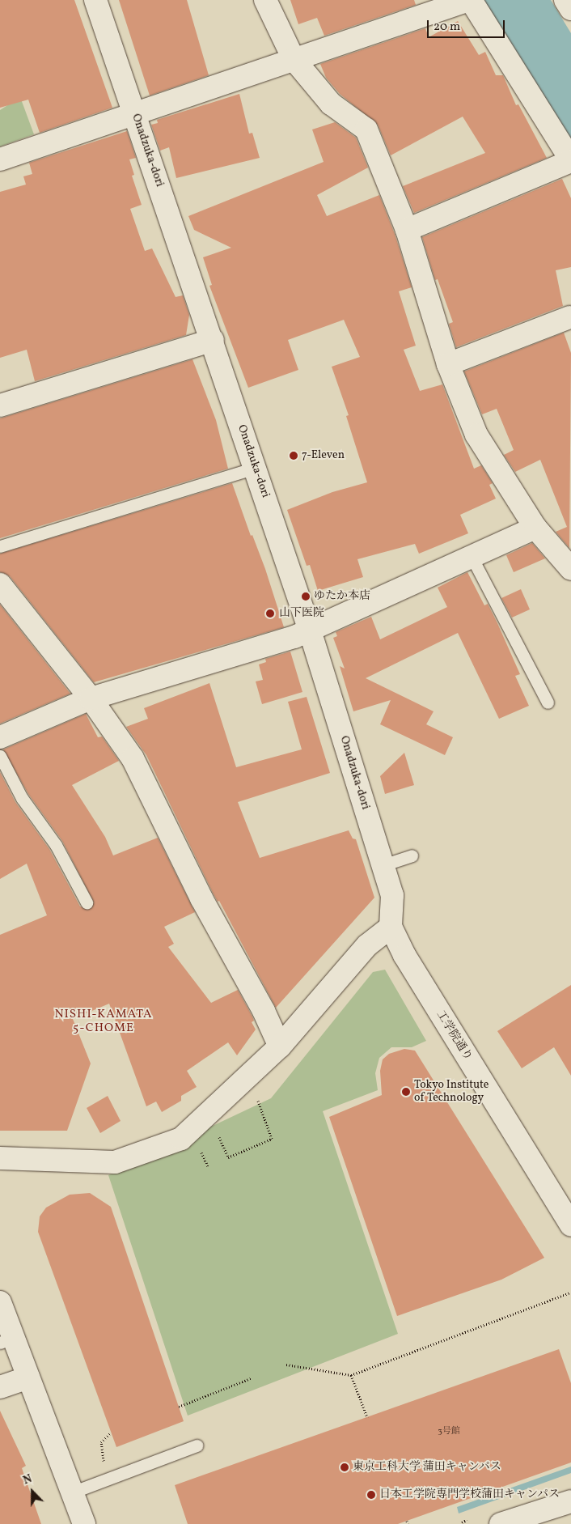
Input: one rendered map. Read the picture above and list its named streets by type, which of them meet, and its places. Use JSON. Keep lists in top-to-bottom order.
{
  "streets": {
    "street": ["Onadzuka-dori", "工学院通り"]
  },
  "crossings": [
    ["Onadzuka-dori", "工学院通り"]
  ],
  "districts": ["NISHI-KAMATA 5-CHOME"],
  "places": [
    "7-Eleven",
    "ゆたか本店",
    "山下医院",
    "Tokyo Institute of Technology",
    "東京工科大学 蒲田キャンパス",
    "日本工学院専門学校蒲田キャンパス"
  ],
  "house_numbers": ["3号館"],
  "scale_bar": "20 m",
  "north": "top"
}
